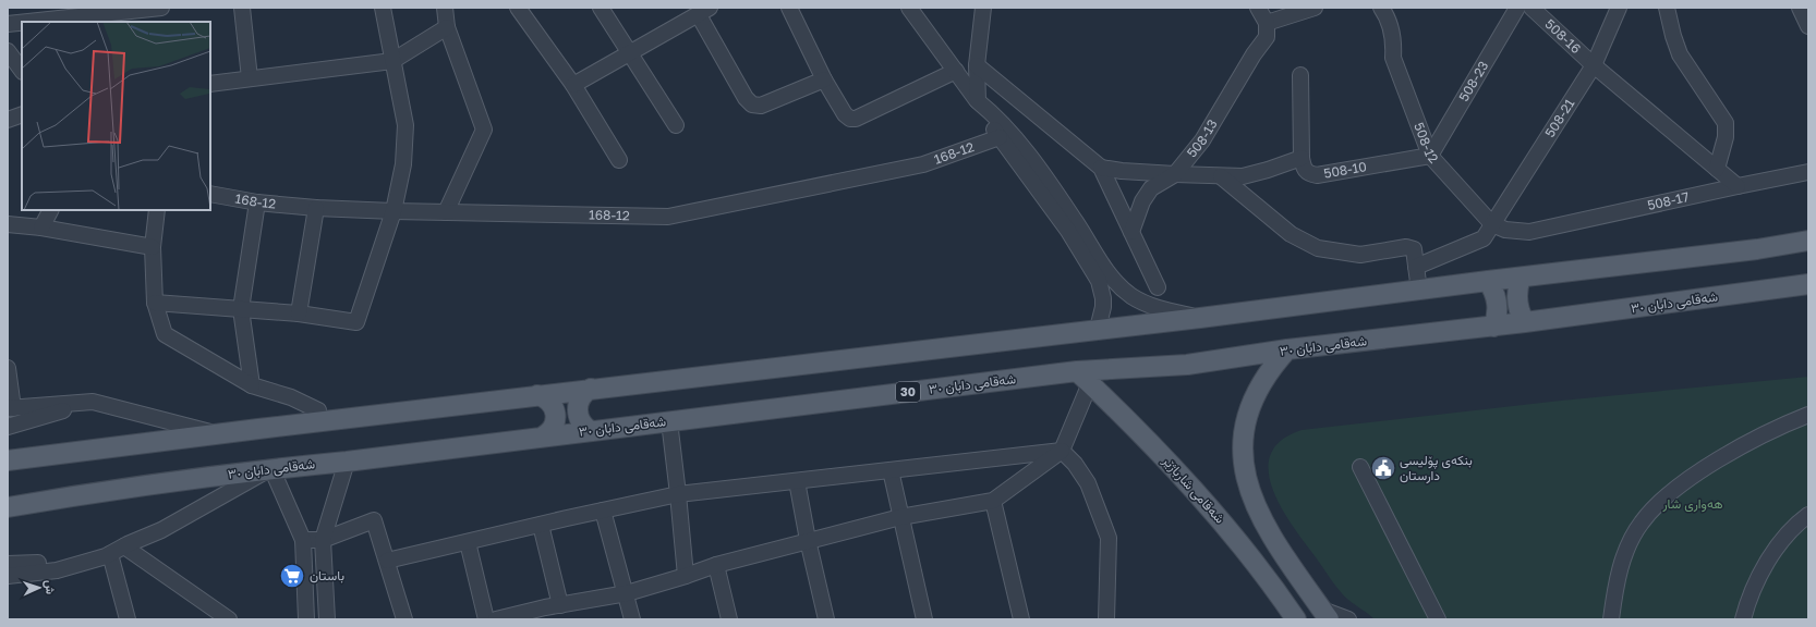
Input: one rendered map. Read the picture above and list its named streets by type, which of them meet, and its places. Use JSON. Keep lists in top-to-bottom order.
{
  "streets": {
    "main road": ["شەقامی دابان ٣٠", "30", "شەقامی شارباژێر"],
    "street": [
      "508-16",
      "508-23",
      "508-21",
      "508-13",
      "508-12",
      "168-12",
      "508-10",
      "508-17"
    ]
  },
  "crossings": [
    ["508-16", "508-21"],
    ["508-16", "508-17"],
    ["508-23", "508-12"],
    ["508-23", "508-10"],
    ["508-21", "508-12"],
    ["508-21", "508-17"],
    ["508-12", "508-10"],
    ["508-12", "508-17"],
    ["شەقامی دابان ٣٠", "شەقامی شارباژێر"]
  ],
  "parks": ["هەواری شار"],
  "places": {
    "public building": ["بنکەی پۆلیسی دارستان"],
    "supermarket": ["باستان"]
  },
  "north": "right"
}
